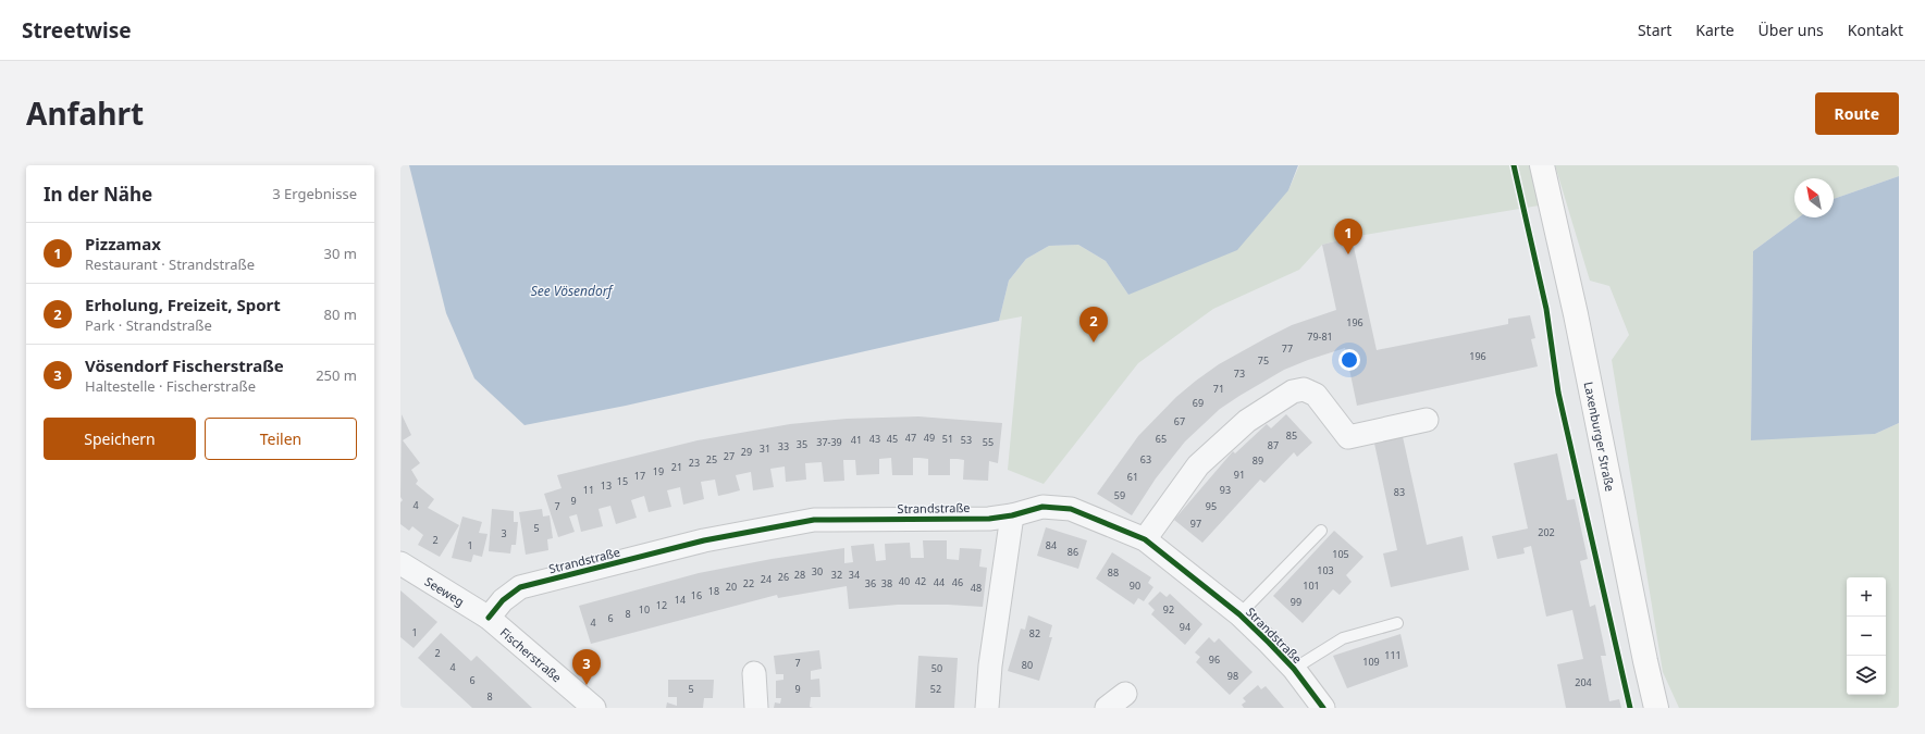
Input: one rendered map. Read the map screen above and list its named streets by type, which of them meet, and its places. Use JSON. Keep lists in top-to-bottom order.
{
  "streets": {
    "main road": ["Laxenburger Straße"],
    "street": ["Strandstraße", "Seeweg", "Fischerstraße"]
  },
  "crossings": [
    ["Strandstraße", "Seeweg"],
    ["Strandstraße", "Fischerstraße"],
    ["Seeweg", "Fischerstraße"]
  ],
  "water": ["See Vösendorf"],
  "house_numbers": [
    "196",
    "79-81",
    "77",
    "196",
    "75",
    "73",
    "71",
    "69",
    "67",
    "85",
    "47",
    "49",
    "43",
    "45",
    "51",
    "65",
    "41",
    "53",
    "37-39",
    "55",
    "35",
    "87",
    "33",
    "31",
    "29",
    "27",
    "25",
    "63",
    "89",
    "23",
    "21",
    "19",
    "91",
    "17",
    "61",
    "15",
    "13",
    "11",
    "93",
    "83",
    "59",
    "9",
    "4",
    "7",
    "95",
    "97",
    "5",
    "202",
    "3",
    "2",
    "1",
    "84",
    "86",
    "105",
    "103",
    "30",
    "88",
    "28",
    "32",
    "34",
    "26",
    "24",
    "40",
    "42",
    "44",
    "46",
    "22",
    "36",
    "38",
    "90",
    "101",
    "20",
    "48",
    "18",
    "16",
    "14",
    "99",
    "12",
    "10",
    "92",
    "8",
    "6",
    "4",
    "94",
    "1",
    "82",
    "2",
    "111",
    "96",
    "109",
    "7",
    "80",
    "4",
    "50",
    "98",
    "6",
    "204",
    "5",
    "9",
    "52",
    "8"
  ],
  "north": "top left",
  "page": {
    "header": "Streetwise",
    "nav": [
      "Start",
      "Karte",
      "Über uns",
      "Kontakt"
    ],
    "title": "Anfahrt",
    "buttons": [
      "Route",
      ["Speichern", "Teilen"]
    ],
    "heading": ["In der Nähe", "3 Ergebnisse"],
    "pins": ["1", "2", "3"],
    "list": [
      {
        "mark": "1",
        "name": "Pizzamax",
        "note": "Restaurant · Strandstraße",
        "value": "30 m"
      },
      {
        "mark": "2",
        "name": "Erholung, Freizeit, Sport",
        "note": "Park · Strandstraße",
        "value": "80 m"
      },
      {
        "mark": "3",
        "name": "Vösendorf Fischerstraße",
        "note": "Haltestelle · Fischerstraße",
        "value": "250 m"
      }
    ],
    "map_buttons": ["+", "−"]
  }
}
